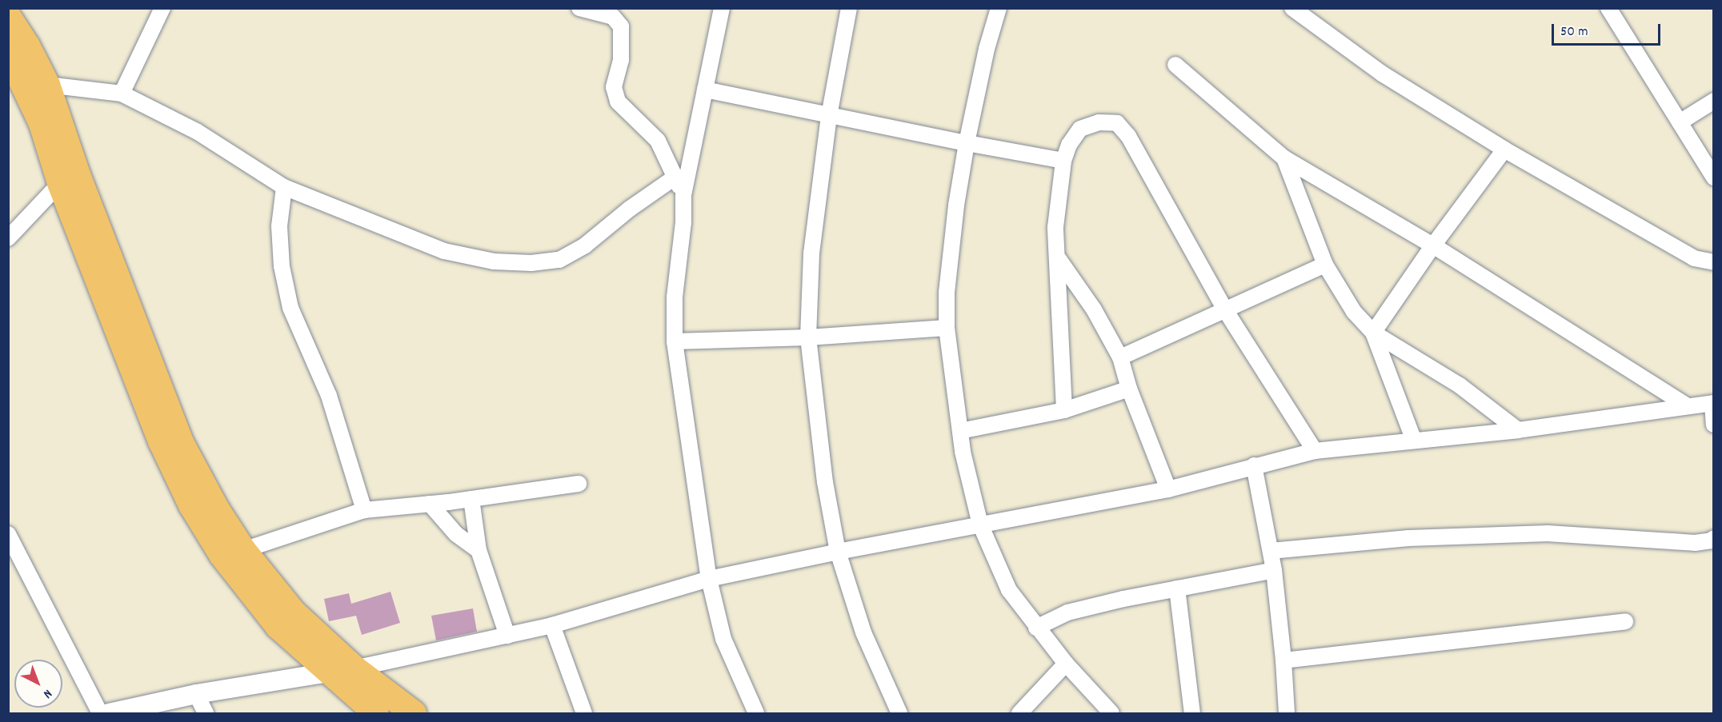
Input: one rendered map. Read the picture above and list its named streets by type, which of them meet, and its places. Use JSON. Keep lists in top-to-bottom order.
{
  "scale_bar": "50 m",
  "north": "bottom right"
}
